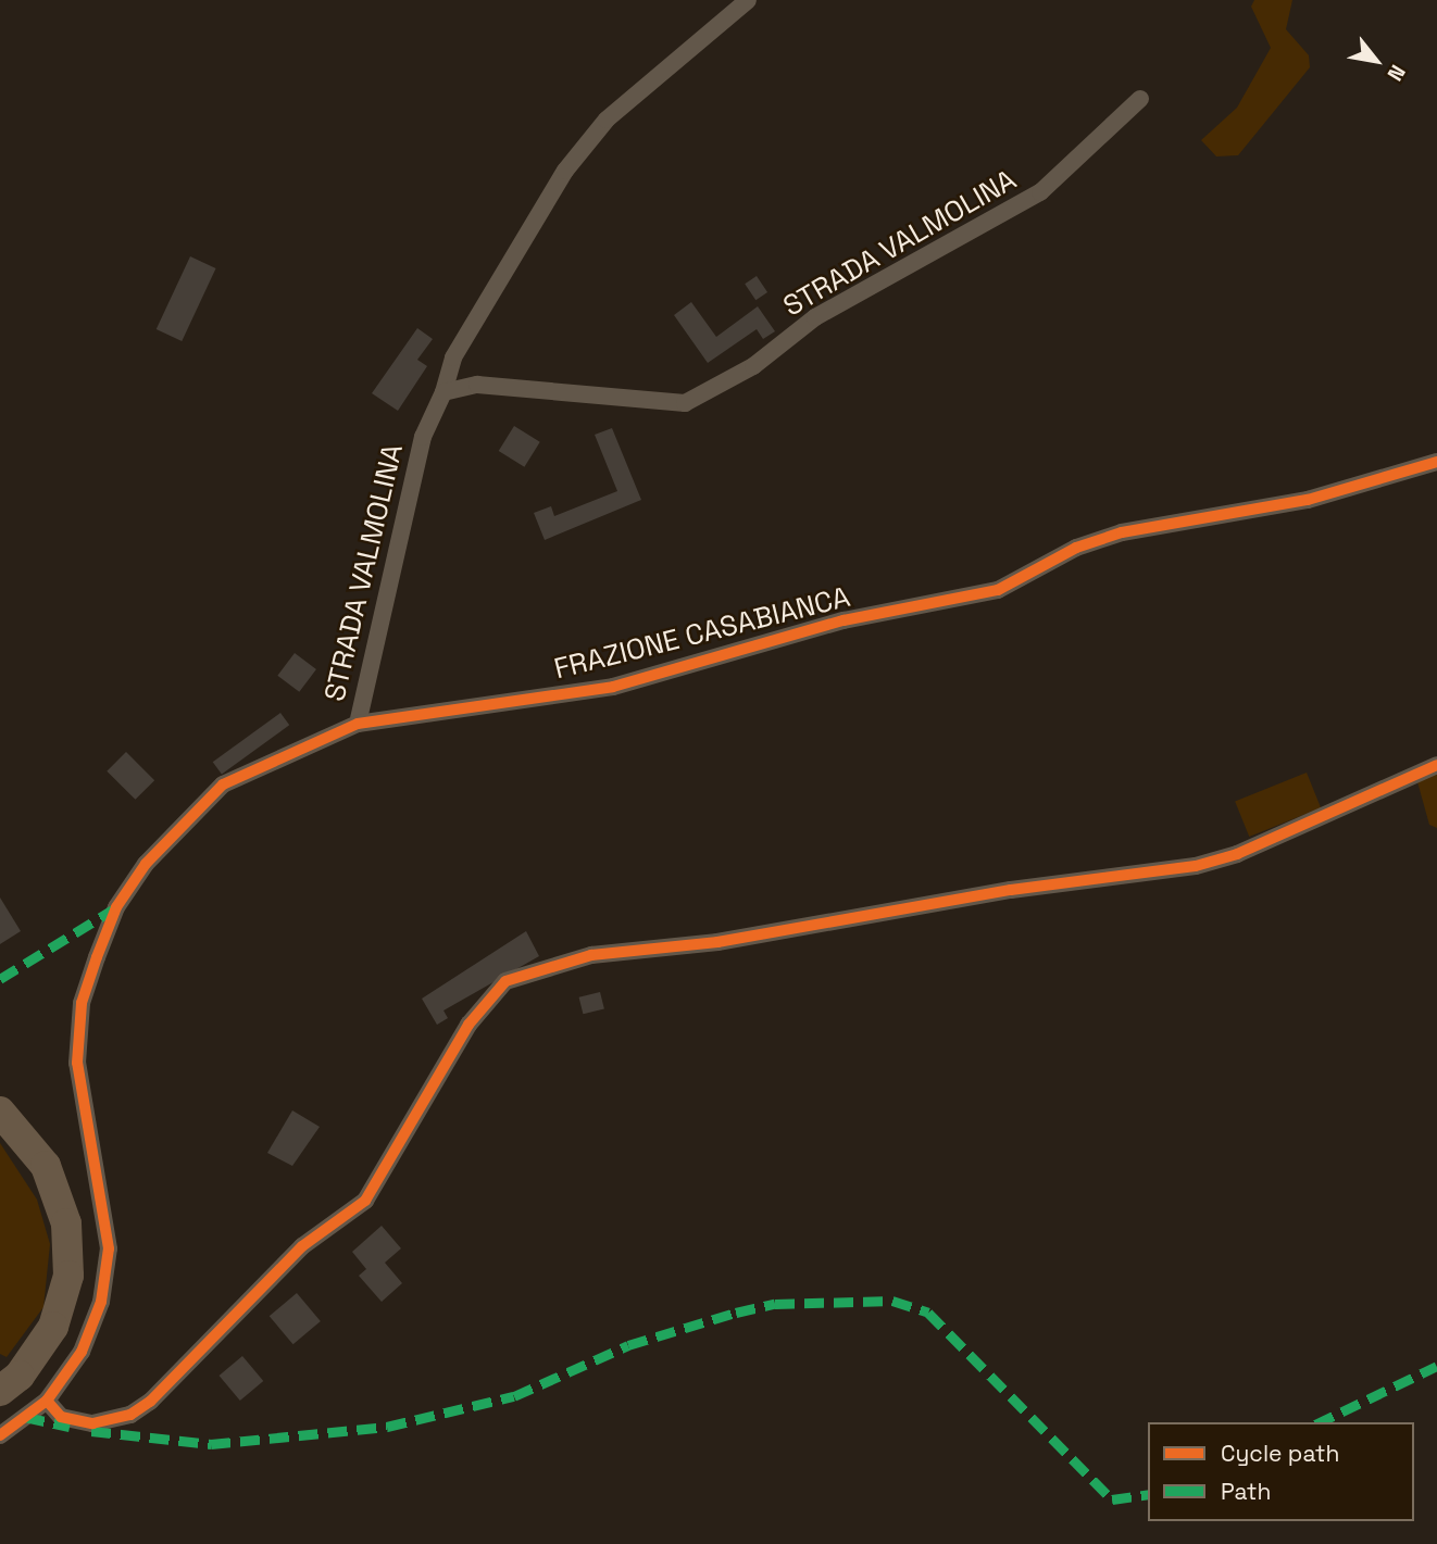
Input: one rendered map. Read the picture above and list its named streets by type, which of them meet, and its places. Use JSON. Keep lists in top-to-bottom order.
{
  "streets": {
    "street": ["STRADA VALMOLINA", "FRAZIONE CASABIANCA"]
  },
  "crossings": [
    ["STRADA VALMOLINA", "FRAZIONE CASABIANCA"]
  ],
  "legend": ["Cycle path", "Path"],
  "north": "bottom right"
}
